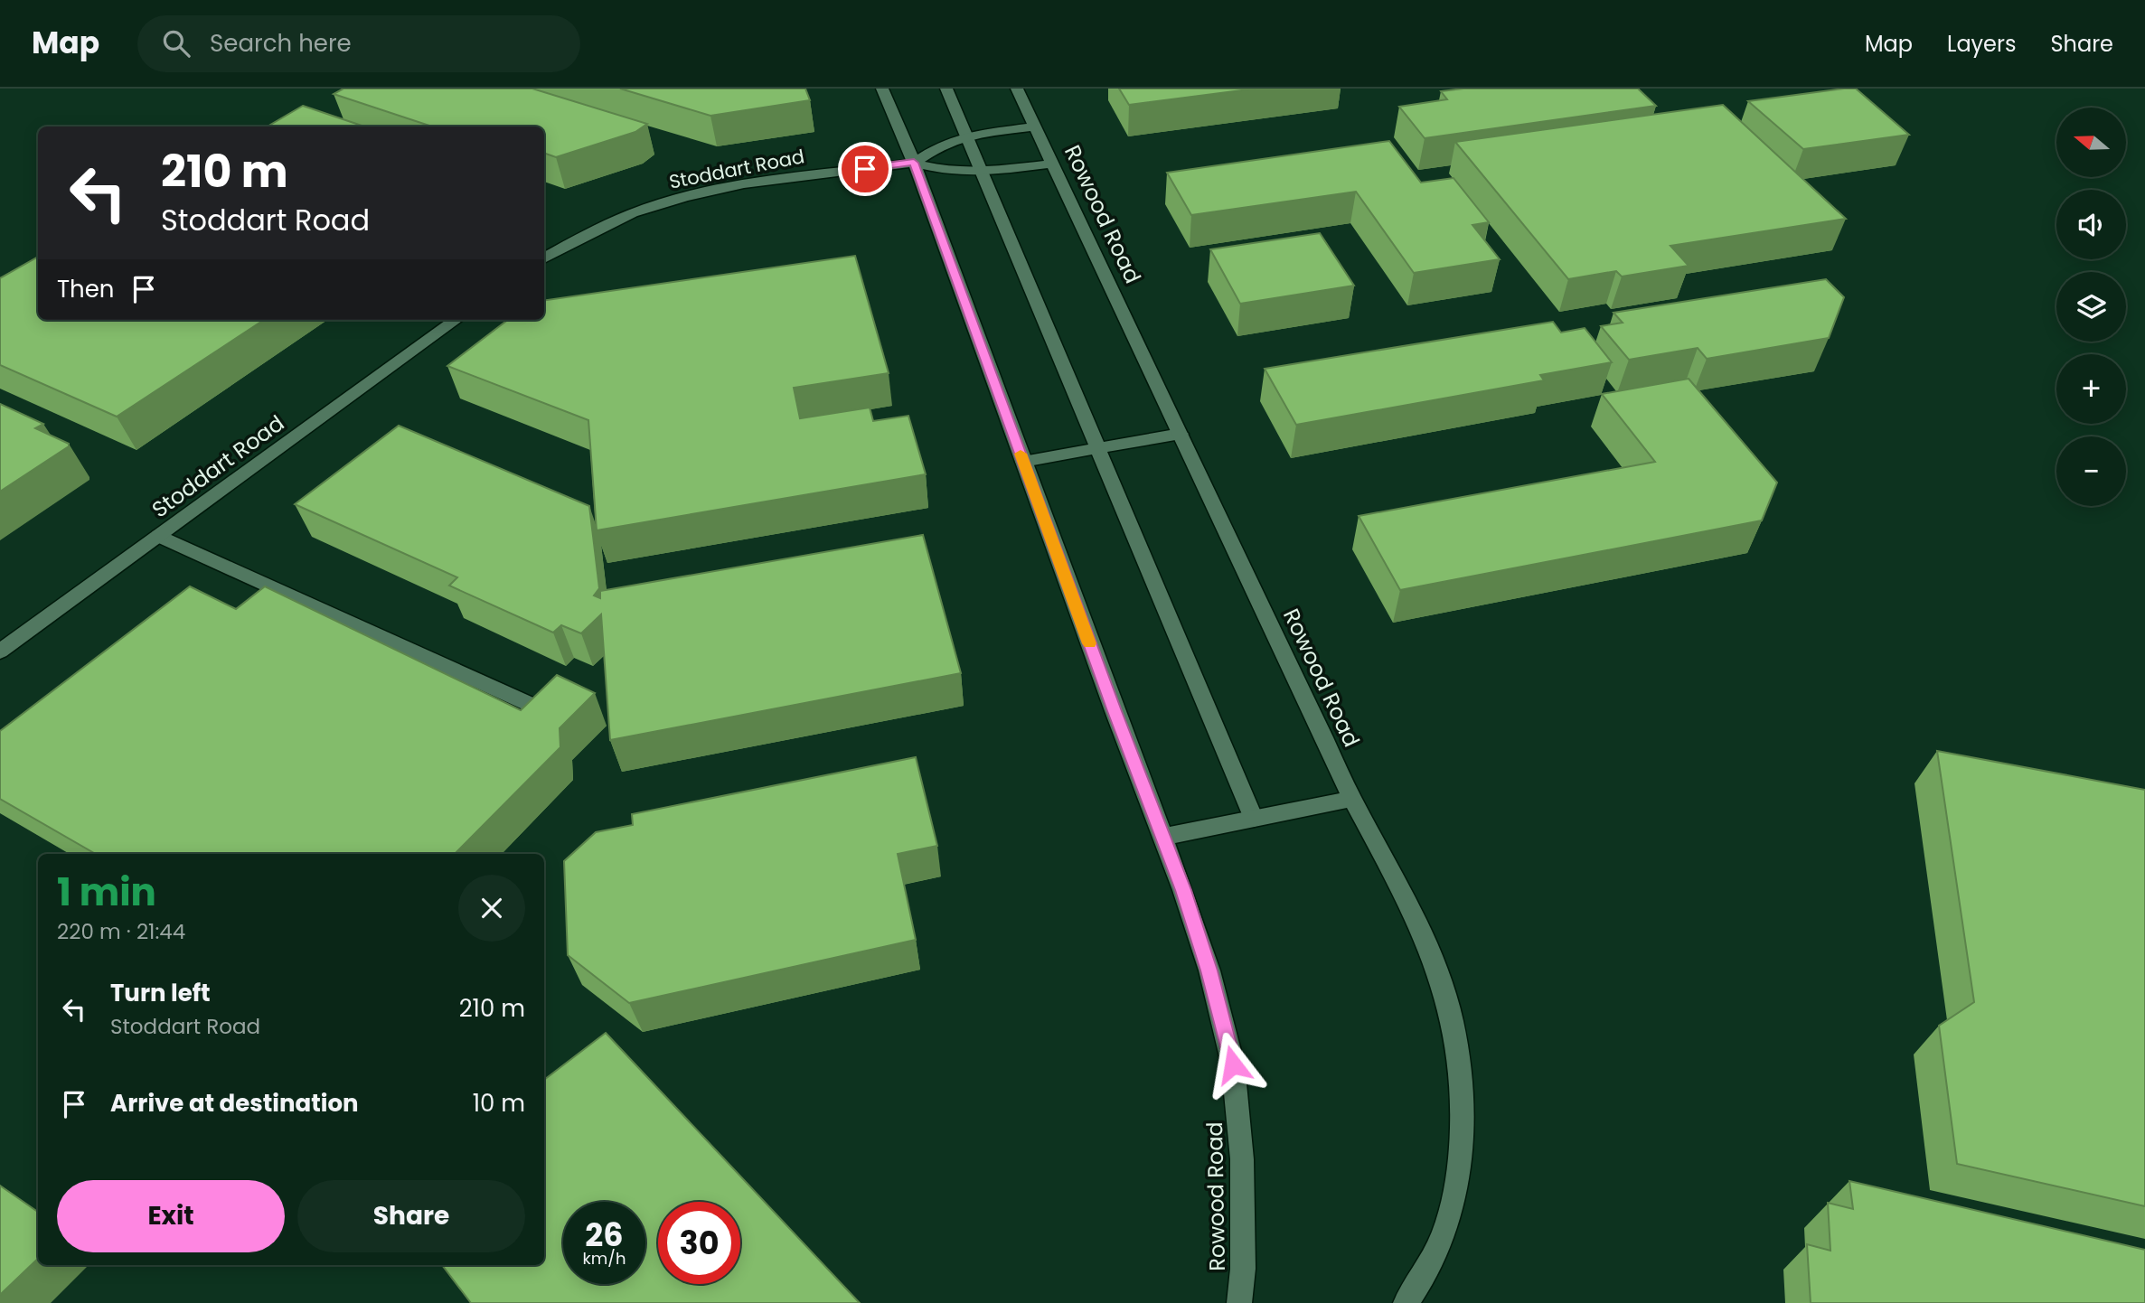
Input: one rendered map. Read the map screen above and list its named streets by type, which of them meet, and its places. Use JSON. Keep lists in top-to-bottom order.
{
  "streets": {
    "street": ["Stoddart Road", "Rowood Road"]
  },
  "crossings": [
    ["Stoddart Road", "Rowood Road"]
  ],
  "north": "left",
  "page": {
    "header": "Map",
    "search": "Search here",
    "nav": ["Map", "Layers", "Share"],
    "map_buttons": ["+", "−"],
    "turn": ["210 m", "Stoddart Road"],
    "then": "Then",
    "heading": ["1 min", "220 m · 21:44"],
    "list": [
      {
        "name": "Turn left",
        "note": "Stoddart Road",
        "value": "210 m"
      },
      {
        "name": "Arrive at destination",
        "value": "10 m"
      }
    ],
    "buttons": ["Exit", "Share"],
    "speed": "26 km/h",
    "limit": "30"
  }
}
